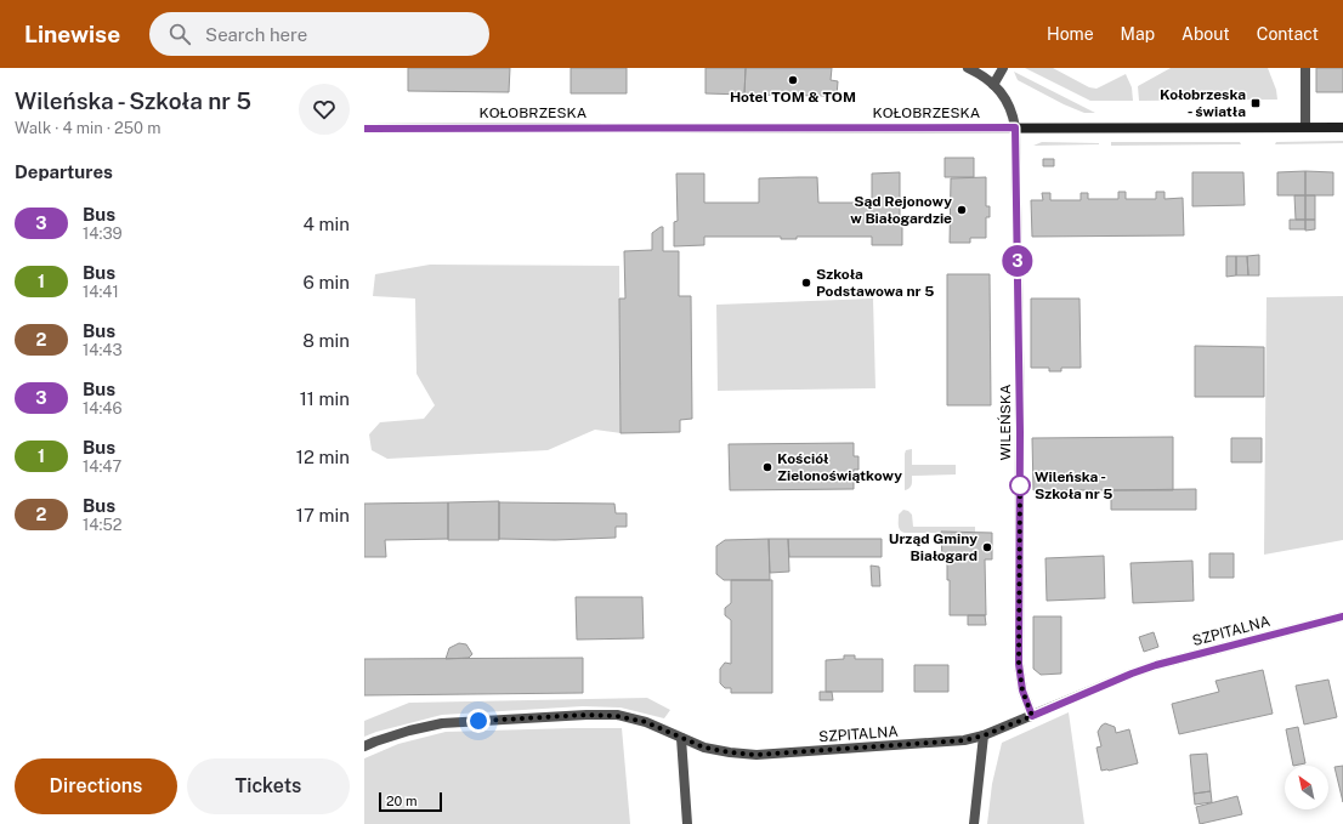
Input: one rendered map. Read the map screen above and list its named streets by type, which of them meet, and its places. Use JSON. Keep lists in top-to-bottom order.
{
  "streets": {
    "main road": ["KOŁOBRZESKA"],
    "street": ["WILEŃSKA", "SZPITALNA"]
  },
  "crossings": [
    ["KOŁOBRZESKA", "WILEŃSKA"],
    ["WILEŃSKA", "SZPITALNA"]
  ],
  "places": {
    "other": [
      "Hotel TOM & TOM",
      "Sąd Rejonowy w Białogardzie",
      "Szkoła Podstawowa nr 5",
      "Kościół Zielonoświątkowy",
      "Wileńska - Szkoła nr 5",
      "Urząd Gminy Białogard"
    ],
    "transit": ["Kołobrzeska - światła"]
  },
  "lines": ["bus line 3"],
  "scale_bar": "20 m",
  "north": "top left",
  "page": {
    "header": "Linewise",
    "search": "Search here",
    "nav": [
      "Home",
      "Map",
      "About",
      "Contact"
    ],
    "heading": [
      ["Wileńska - Szkoła nr 5", "Walk · 4 min · 250 m"],
      "Departures"
    ],
    "on_map": "3",
    "list": [
      {
        "mark": "3",
        "name": "Bus",
        "note": "14:39",
        "value": "4 min"
      },
      {
        "mark": "1",
        "name": "Bus",
        "note": "14:41",
        "value": "6 min"
      },
      {
        "mark": "2",
        "name": "Bus",
        "note": "14:43",
        "value": "8 min"
      },
      {
        "mark": "3",
        "name": "Bus",
        "note": "14:46",
        "value": "11 min"
      },
      {
        "mark": "1",
        "name": "Bus",
        "note": "14:47",
        "value": "12 min"
      },
      {
        "mark": "2",
        "name": "Bus",
        "note": "14:52",
        "value": "17 min"
      }
    ],
    "buttons": ["Directions", "Tickets"],
    "scale": "20 m"
  }
}
